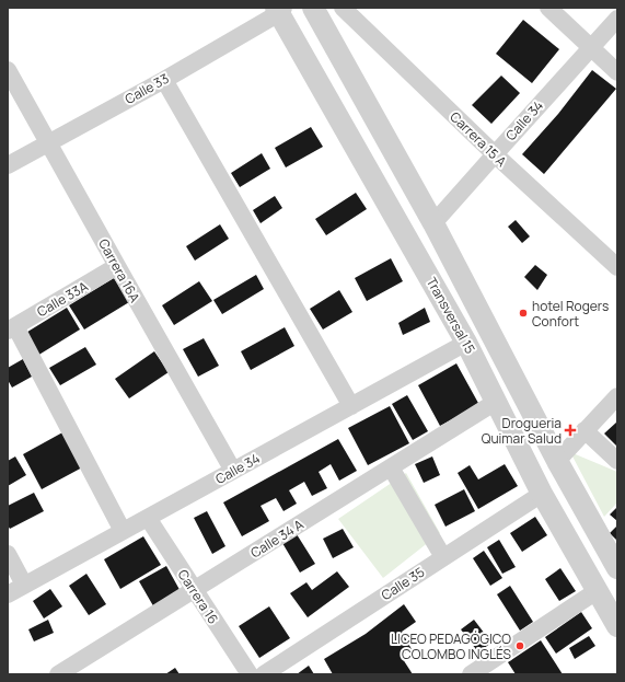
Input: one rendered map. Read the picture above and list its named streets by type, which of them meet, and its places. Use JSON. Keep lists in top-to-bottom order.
{
  "streets": {
    "street": [
      "Calle 33",
      "Calle 34",
      "Carrera 15 A",
      "Carrera 16A",
      "Calle 33A",
      "Transversal 15",
      "Calle 34 A",
      "Calle 35",
      "Carrera 16"
    ]
  },
  "crossings": [
    ["Calle 33", "Carrera 16A"],
    ["Calle 33", "Transversal 15"],
    ["Calle 34", "Carrera 15 A"],
    ["Calle 34", "Carrera 16A"],
    ["Calle 34", "Transversal 15"],
    ["Calle 34", "Carrera 16"],
    ["Carrera 16A", "Calle 33A"],
    ["Transversal 15", "Calle 34 A"],
    ["Transversal 15", "Calle 35"],
    ["Calle 34 A", "Carrera 16"]
  ],
  "places": {
    "other": ["hotel Rogers Confort", "LICEO PEDAGÓGICO COLOMBO INGLÉS"],
    "health": ["Drogueria Quimar Salud"]
  }
}
